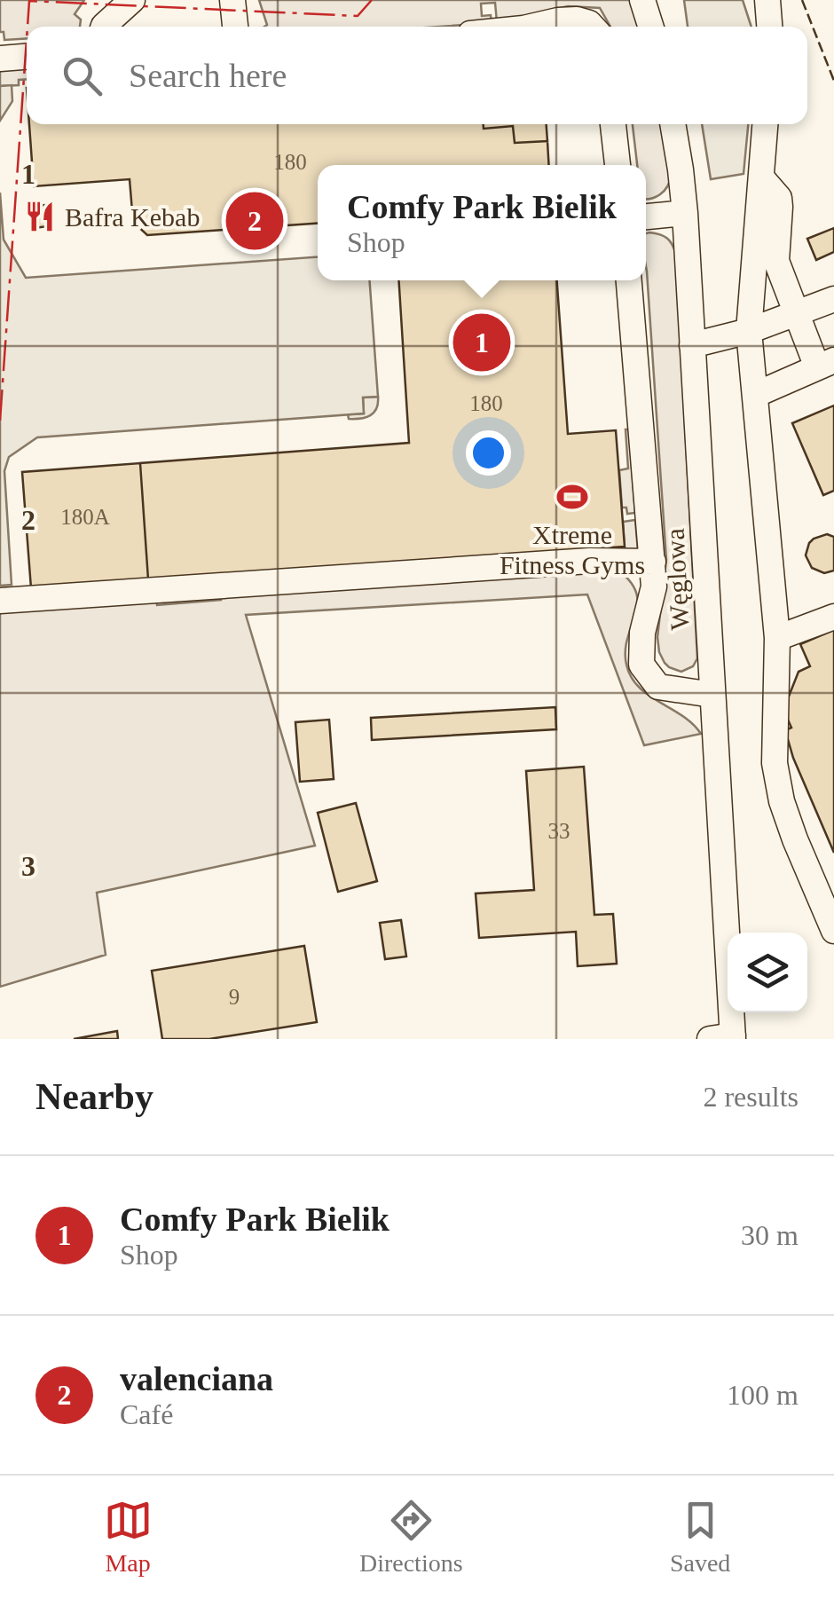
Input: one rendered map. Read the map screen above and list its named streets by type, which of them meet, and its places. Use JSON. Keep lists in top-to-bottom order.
{
  "streets": {
    "street": ["Węglowa"]
  },
  "places": {
    "restaurant": ["Bafra Kebab"],
    "sports": ["Xtreme Fitness Gyms"]
  },
  "house_numbers": [
    "180",
    "180",
    "180A",
    "33",
    "9"
  ],
  "page": {
    "search": "Search here",
    "popup": ["Comfy Park Bielik", "Shop"],
    "pins": ["2", "1"],
    "heading": ["Nearby", "2 results"],
    "list": [
      {
        "mark": "1",
        "name": "Comfy Park Bielik",
        "note": "Shop",
        "value": "30 m"
      },
      {
        "mark": "2",
        "name": "valenciana",
        "note": "Café",
        "value": "100 m"
      }
    ],
    "nav": ["Map", "Directions", "Saved"]
  },
  "grid": {
    "rows": ["1", "2", "3"]
  }
}
